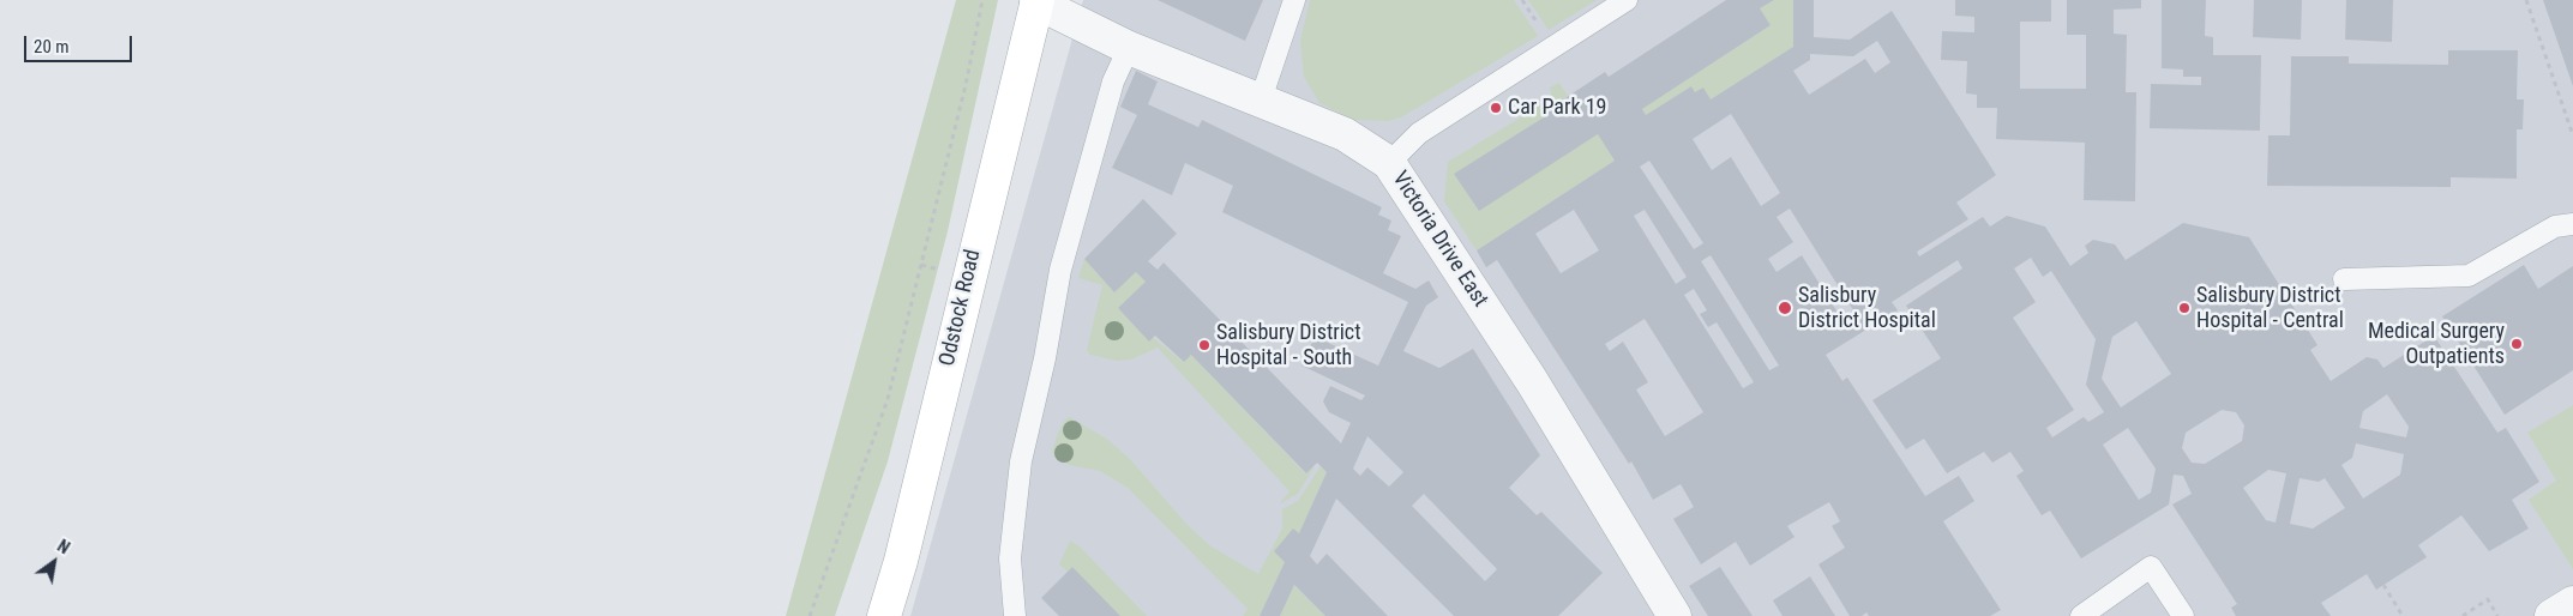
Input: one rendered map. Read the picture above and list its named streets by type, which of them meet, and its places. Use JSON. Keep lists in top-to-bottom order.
{
  "streets": {
    "street": ["Victoria Drive East", "Odstock Road"]
  },
  "crossings": [
    ["Victoria Drive East", "Odstock Road"]
  ],
  "places": [
    "Car Park 19",
    "Salisbury District Hospital",
    "Salisbury District Hospital - Central",
    "Medical Surgery Outpatients",
    "Salisbury District Hospital - South"
  ],
  "scale_bar": "20 m",
  "north": "top right"
}
